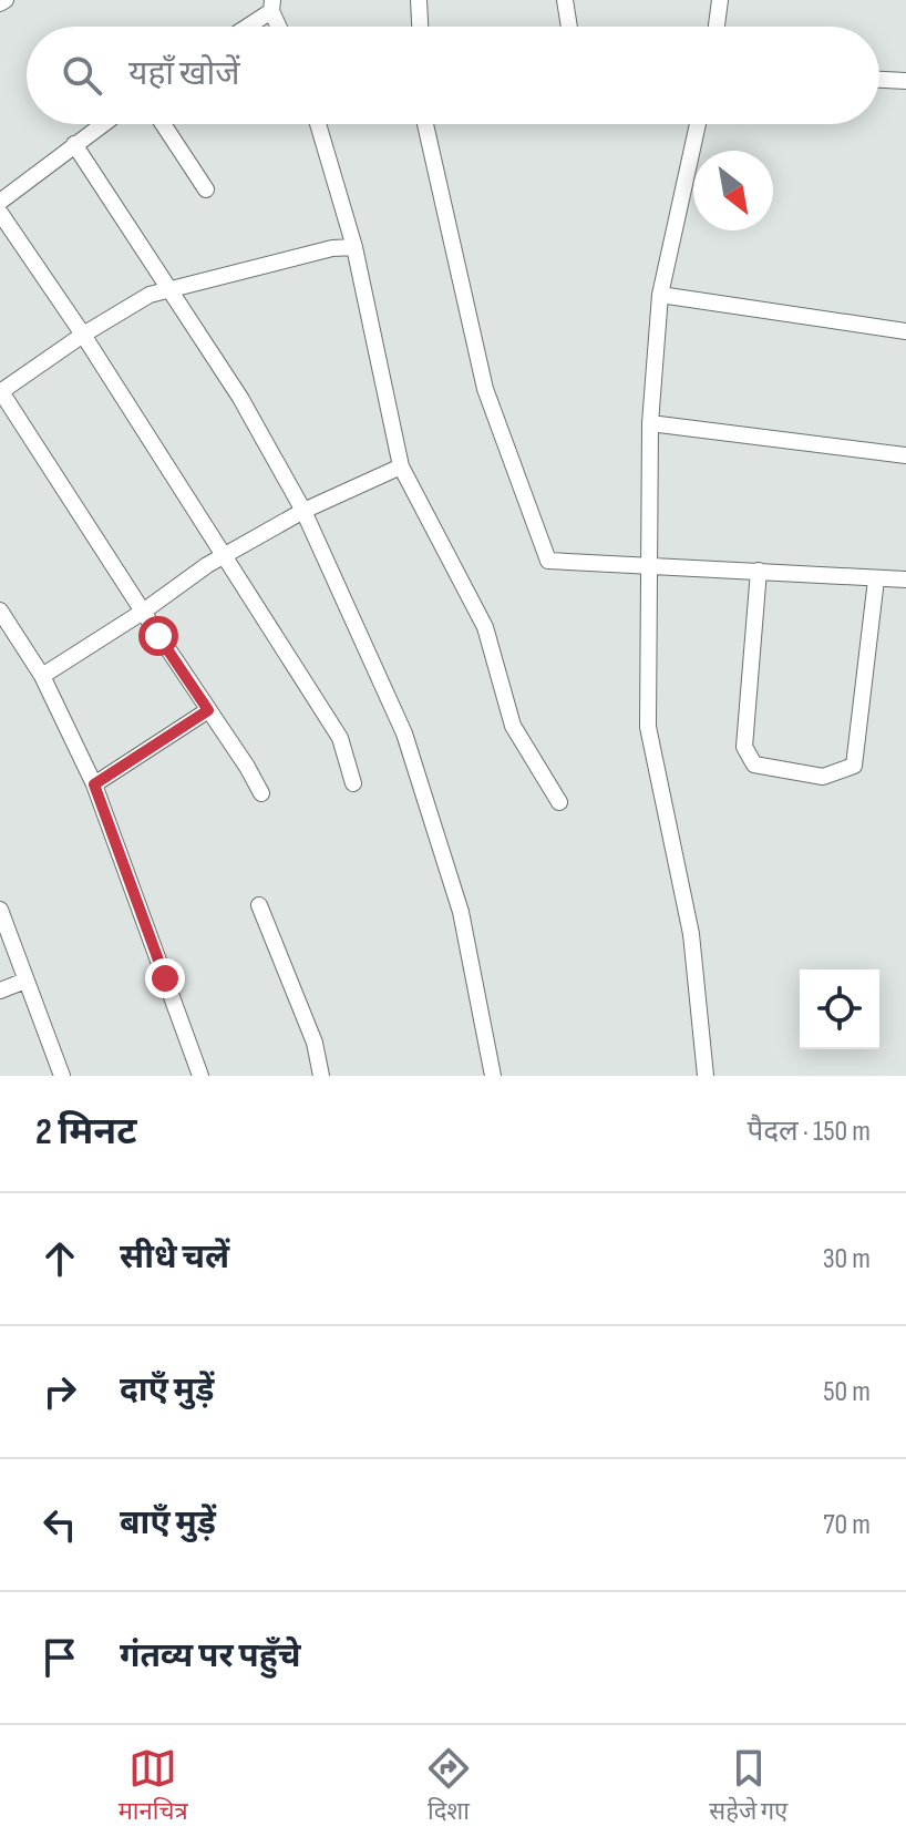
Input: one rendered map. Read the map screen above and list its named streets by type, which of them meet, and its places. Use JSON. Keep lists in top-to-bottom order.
{
  "north": "bottom right",
  "page": {
    "search": "यहाँ खोजें",
    "heading": ["2 मिनट", "पैदल · 150 m"],
    "list": [
      ["सीधे चलें", "30 m"],
      ["दाएँ मुड़ें", "50 m"],
      ["बाएँ मुड़ें", "70 m"],
      "गंतव्य पर पहुँचे"
    ],
    "nav": ["मानचित्र", "दिशा", "सहेजे गए"]
  }
}
